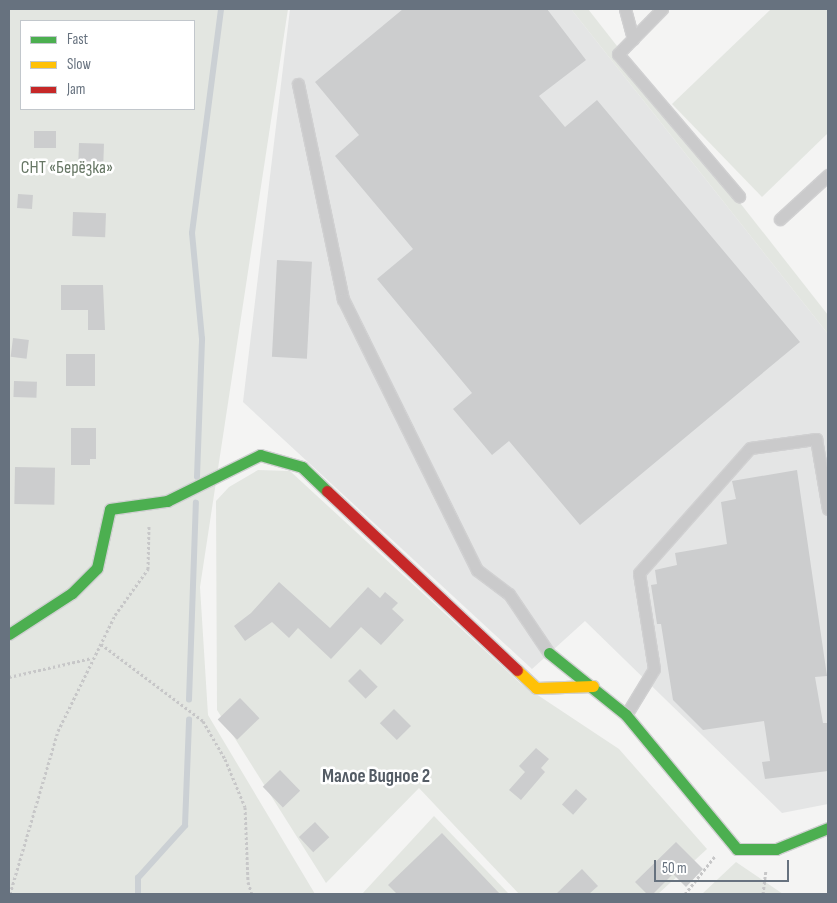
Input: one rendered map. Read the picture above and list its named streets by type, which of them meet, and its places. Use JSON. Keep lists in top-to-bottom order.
{
  "districts": ["Малое Видное 2"],
  "parks": ["СНТ «Берёзка»"],
  "legend": ["Fast", "Slow", "Jam"],
  "scale_bar": "50 m"
}
